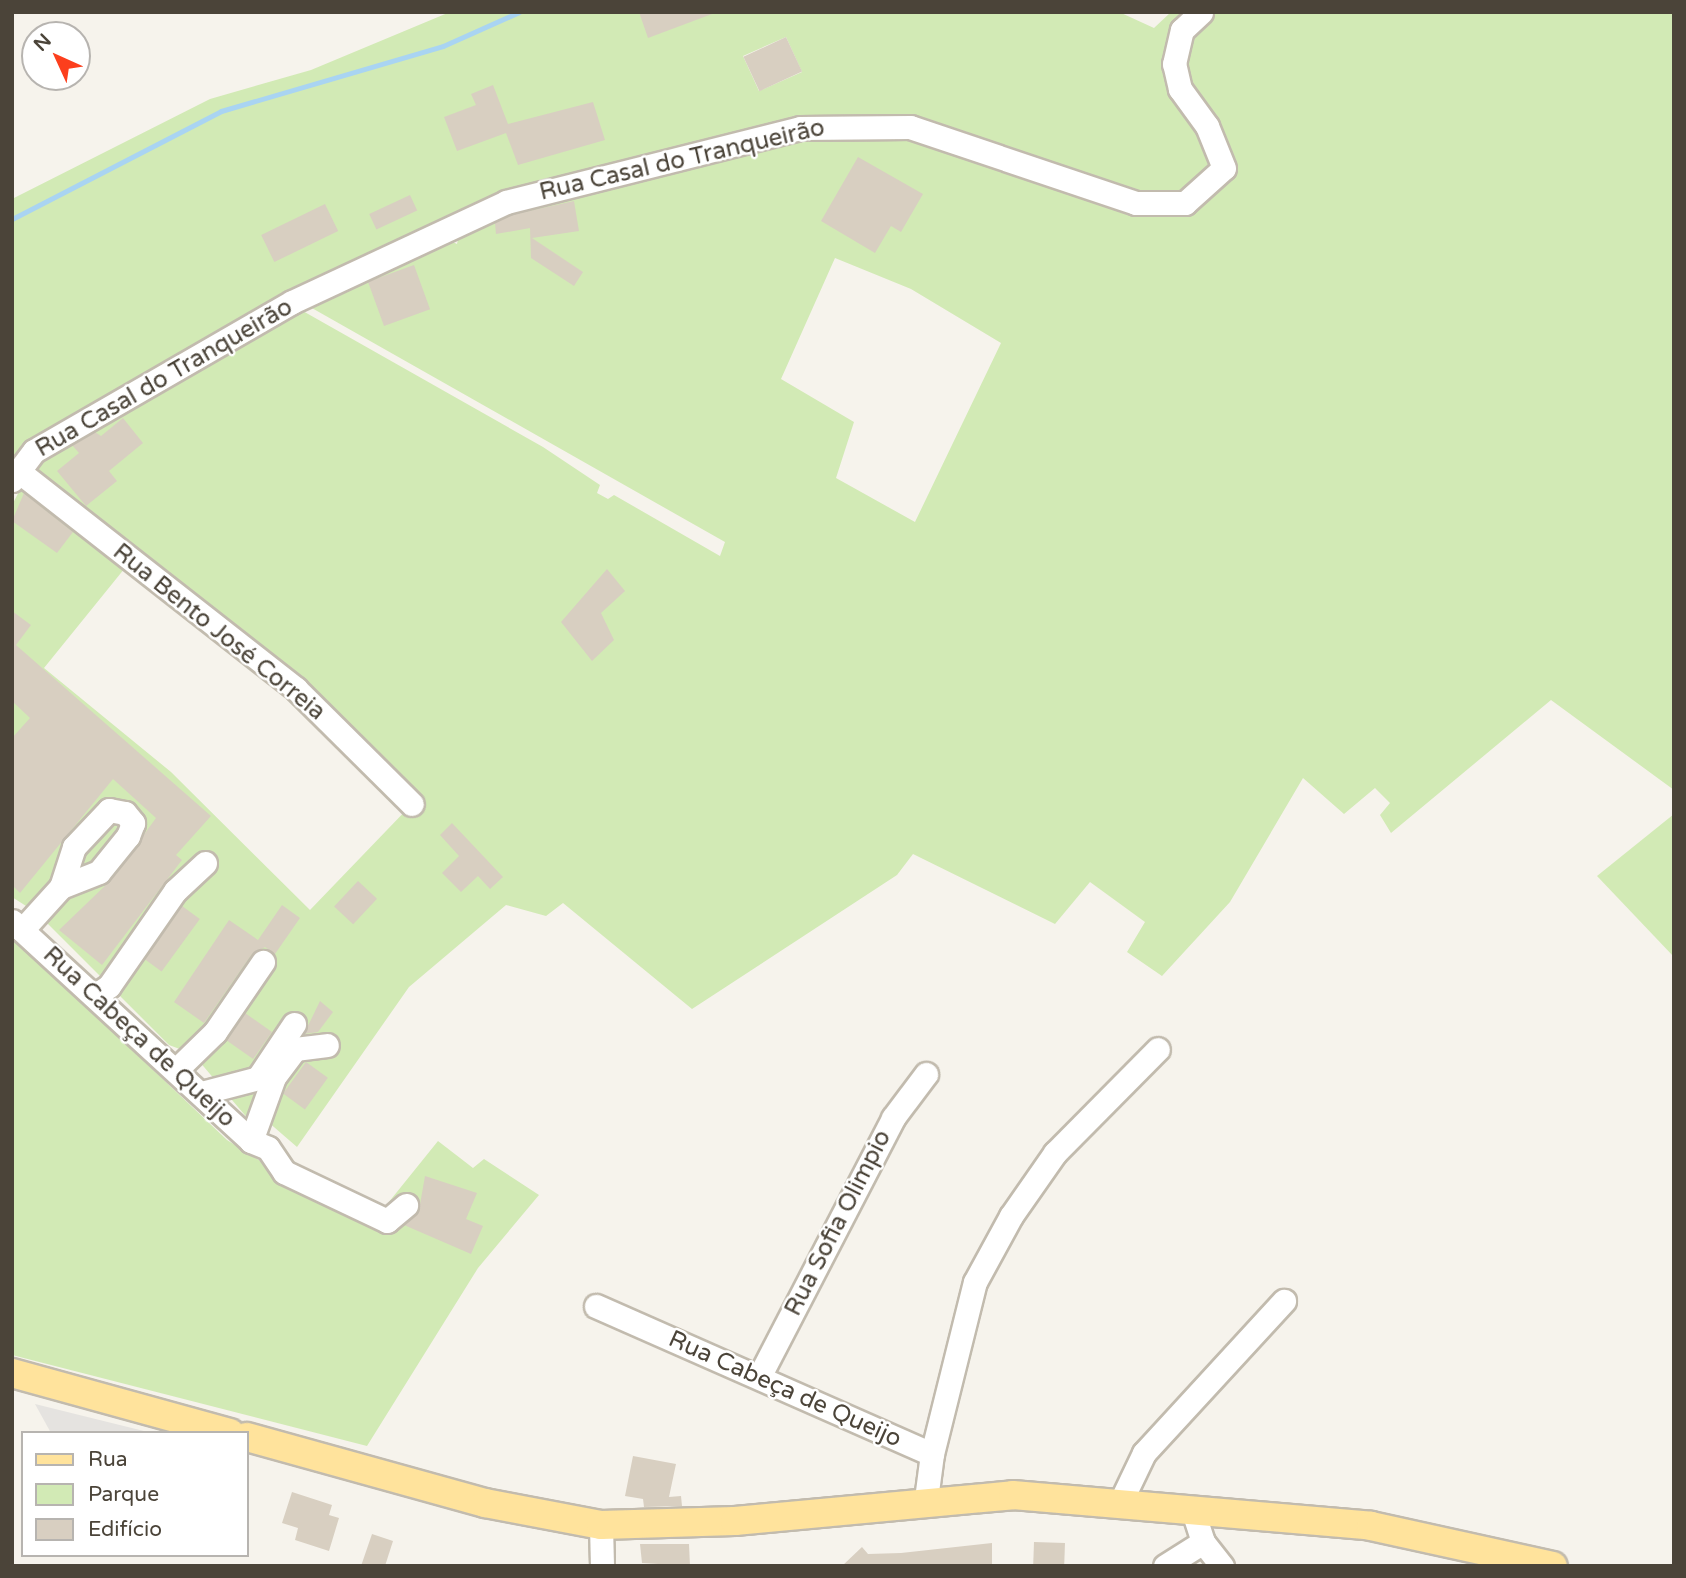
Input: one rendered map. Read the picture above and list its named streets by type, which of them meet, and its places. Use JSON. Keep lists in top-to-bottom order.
{
  "streets": {
    "street": [
      "Rua Casal do Tranqueirão",
      "Rua Bento José Correia",
      "Rua Cabeça de Queijo",
      "Rua Sofia Olimpio"
    ]
  },
  "crossings": [
    ["Rua Casal do Tranqueirão", "Rua Bento José Correia"],
    ["Rua Cabeça de Queijo", "Rua Sofia Olimpio"]
  ],
  "legend": ["Rua", "Parque", "Edifício"],
  "north": "top left"
}
